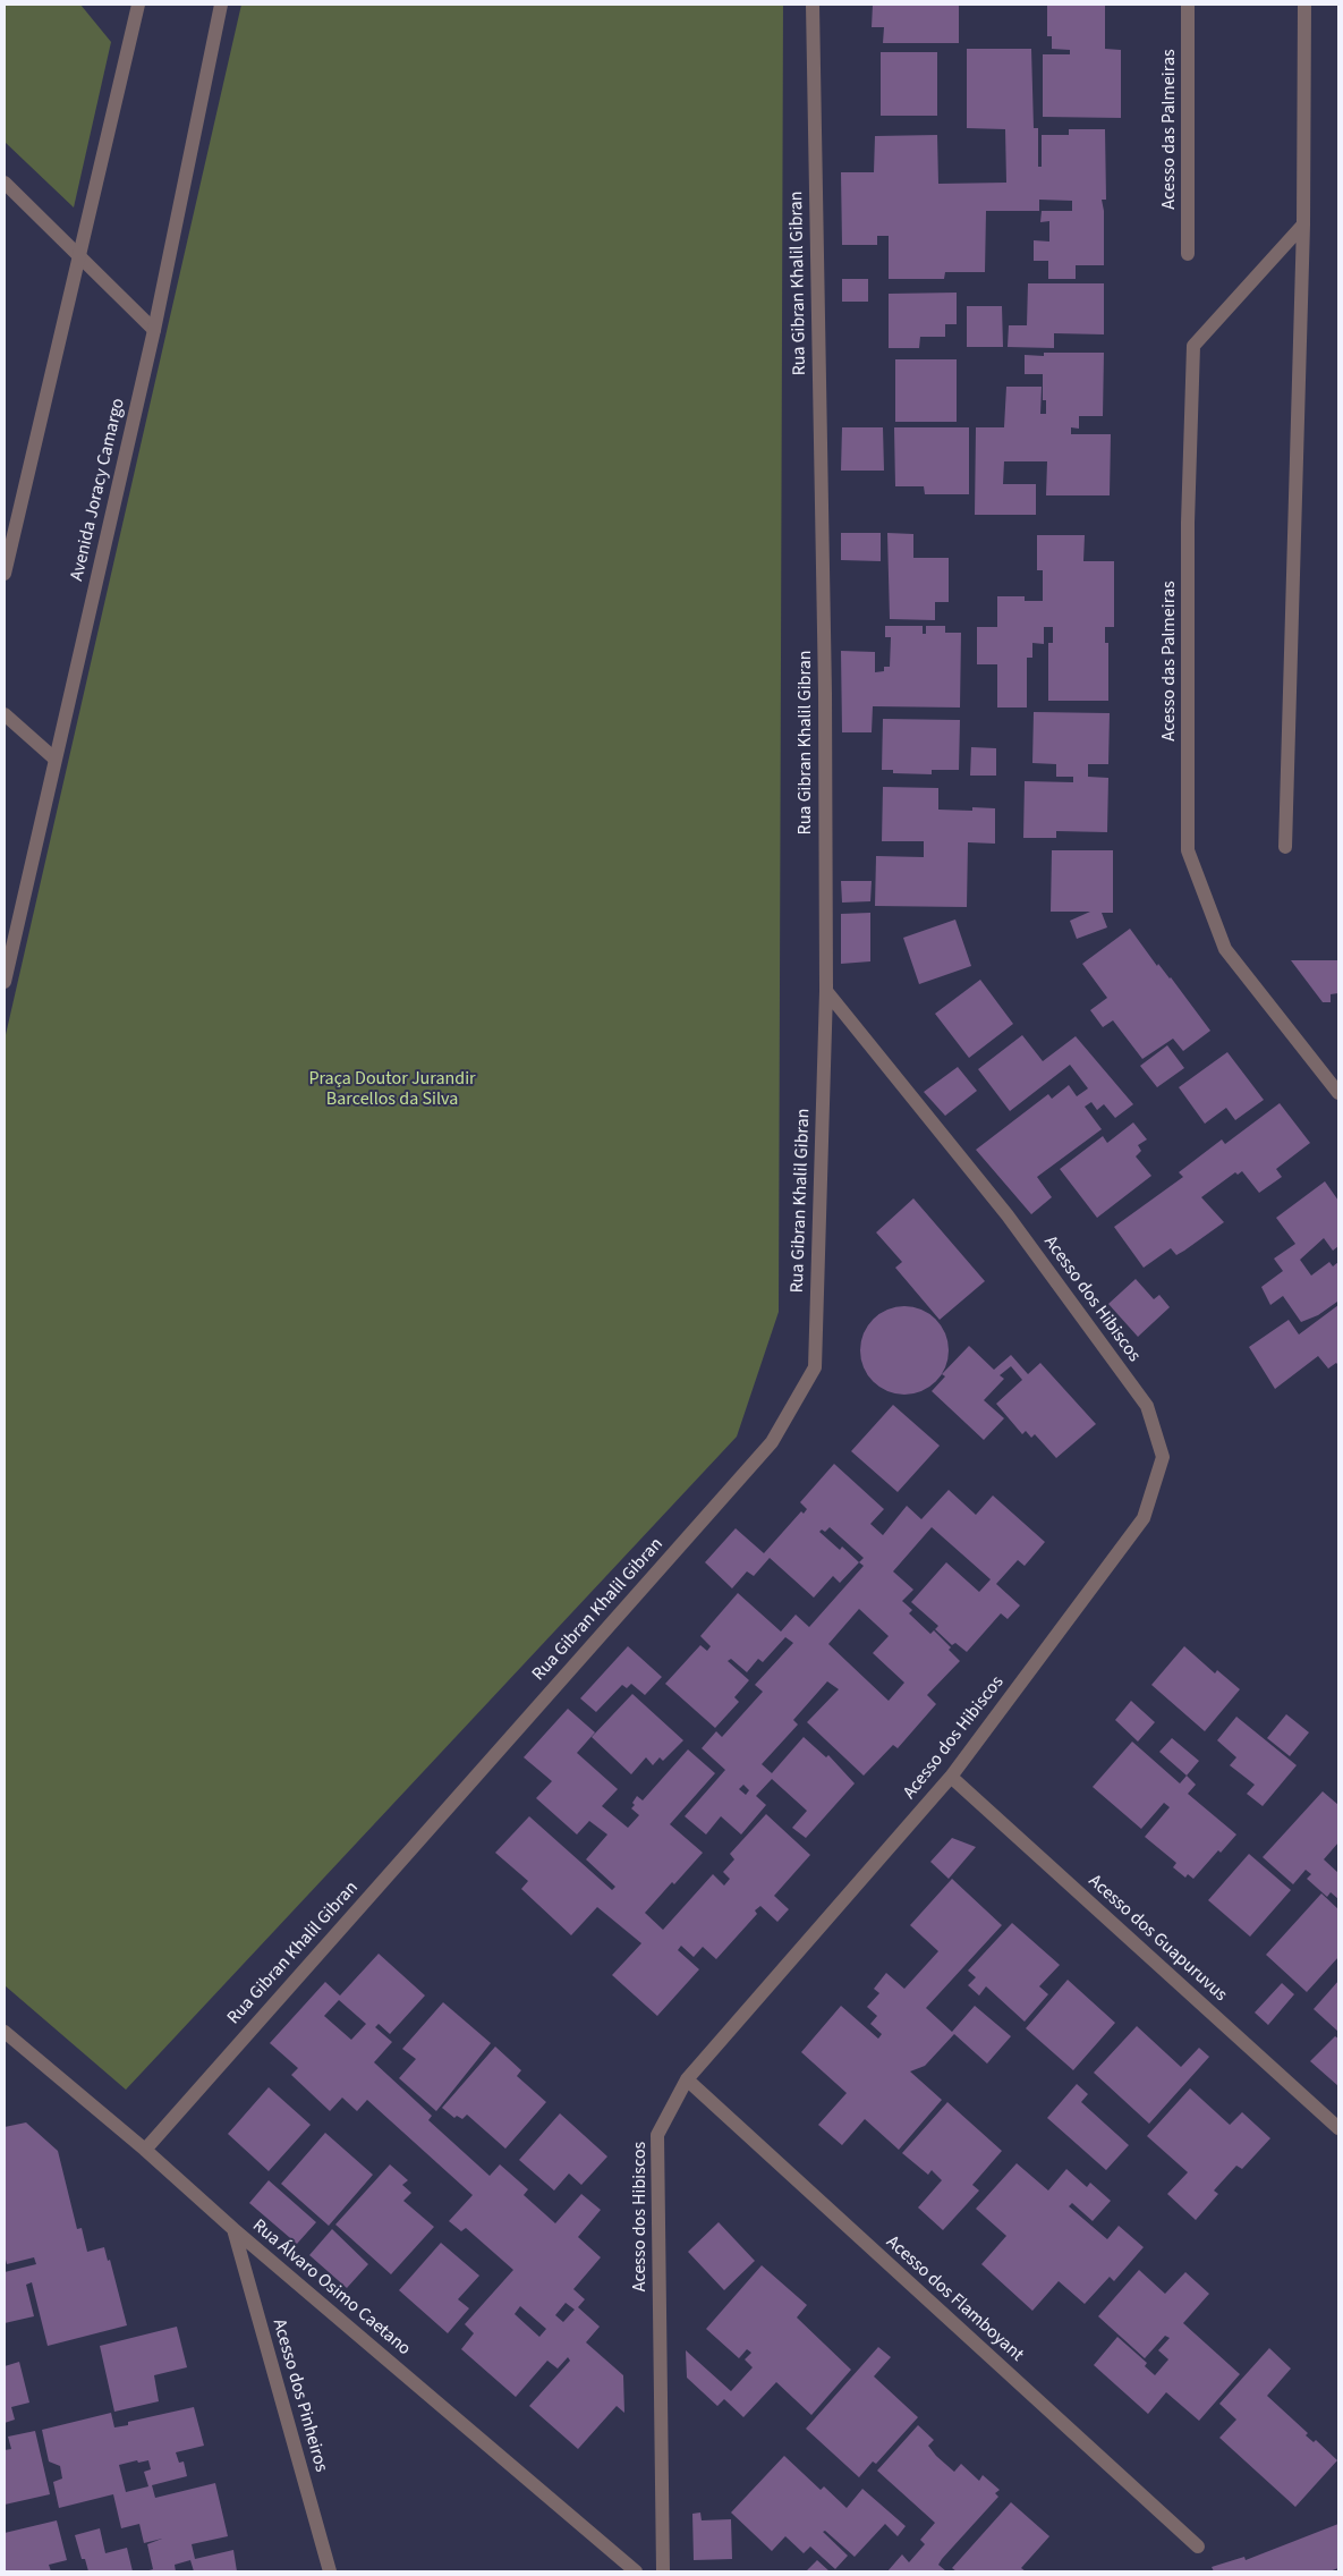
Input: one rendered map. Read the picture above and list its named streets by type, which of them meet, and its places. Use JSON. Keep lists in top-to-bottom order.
{
  "streets": {
    "street": [
      "Acesso das Palmeiras",
      "Rua Gibran Khalil Gibran",
      "Avenida Joracy Camargo",
      "Acesso dos Hibiscos",
      "Acesso dos Guapuruvus",
      "Rua Álvaro Osimo Caetano",
      "Acesso dos Flamboyant",
      "Acesso dos Pinheiros"
    ]
  },
  "crossings": [
    ["Rua Gibran Khalil Gibran", "Acesso dos Hibiscos"],
    ["Rua Gibran Khalil Gibran", "Rua Álvaro Osimo Caetano"],
    ["Acesso dos Hibiscos", "Acesso dos Guapuruvus"],
    ["Acesso dos Hibiscos", "Acesso dos Flamboyant"],
    ["Rua Álvaro Osimo Caetano", "Acesso dos Pinheiros"]
  ],
  "parks": ["Praça Doutor Jurandir Barcellos da Silva"]
}
